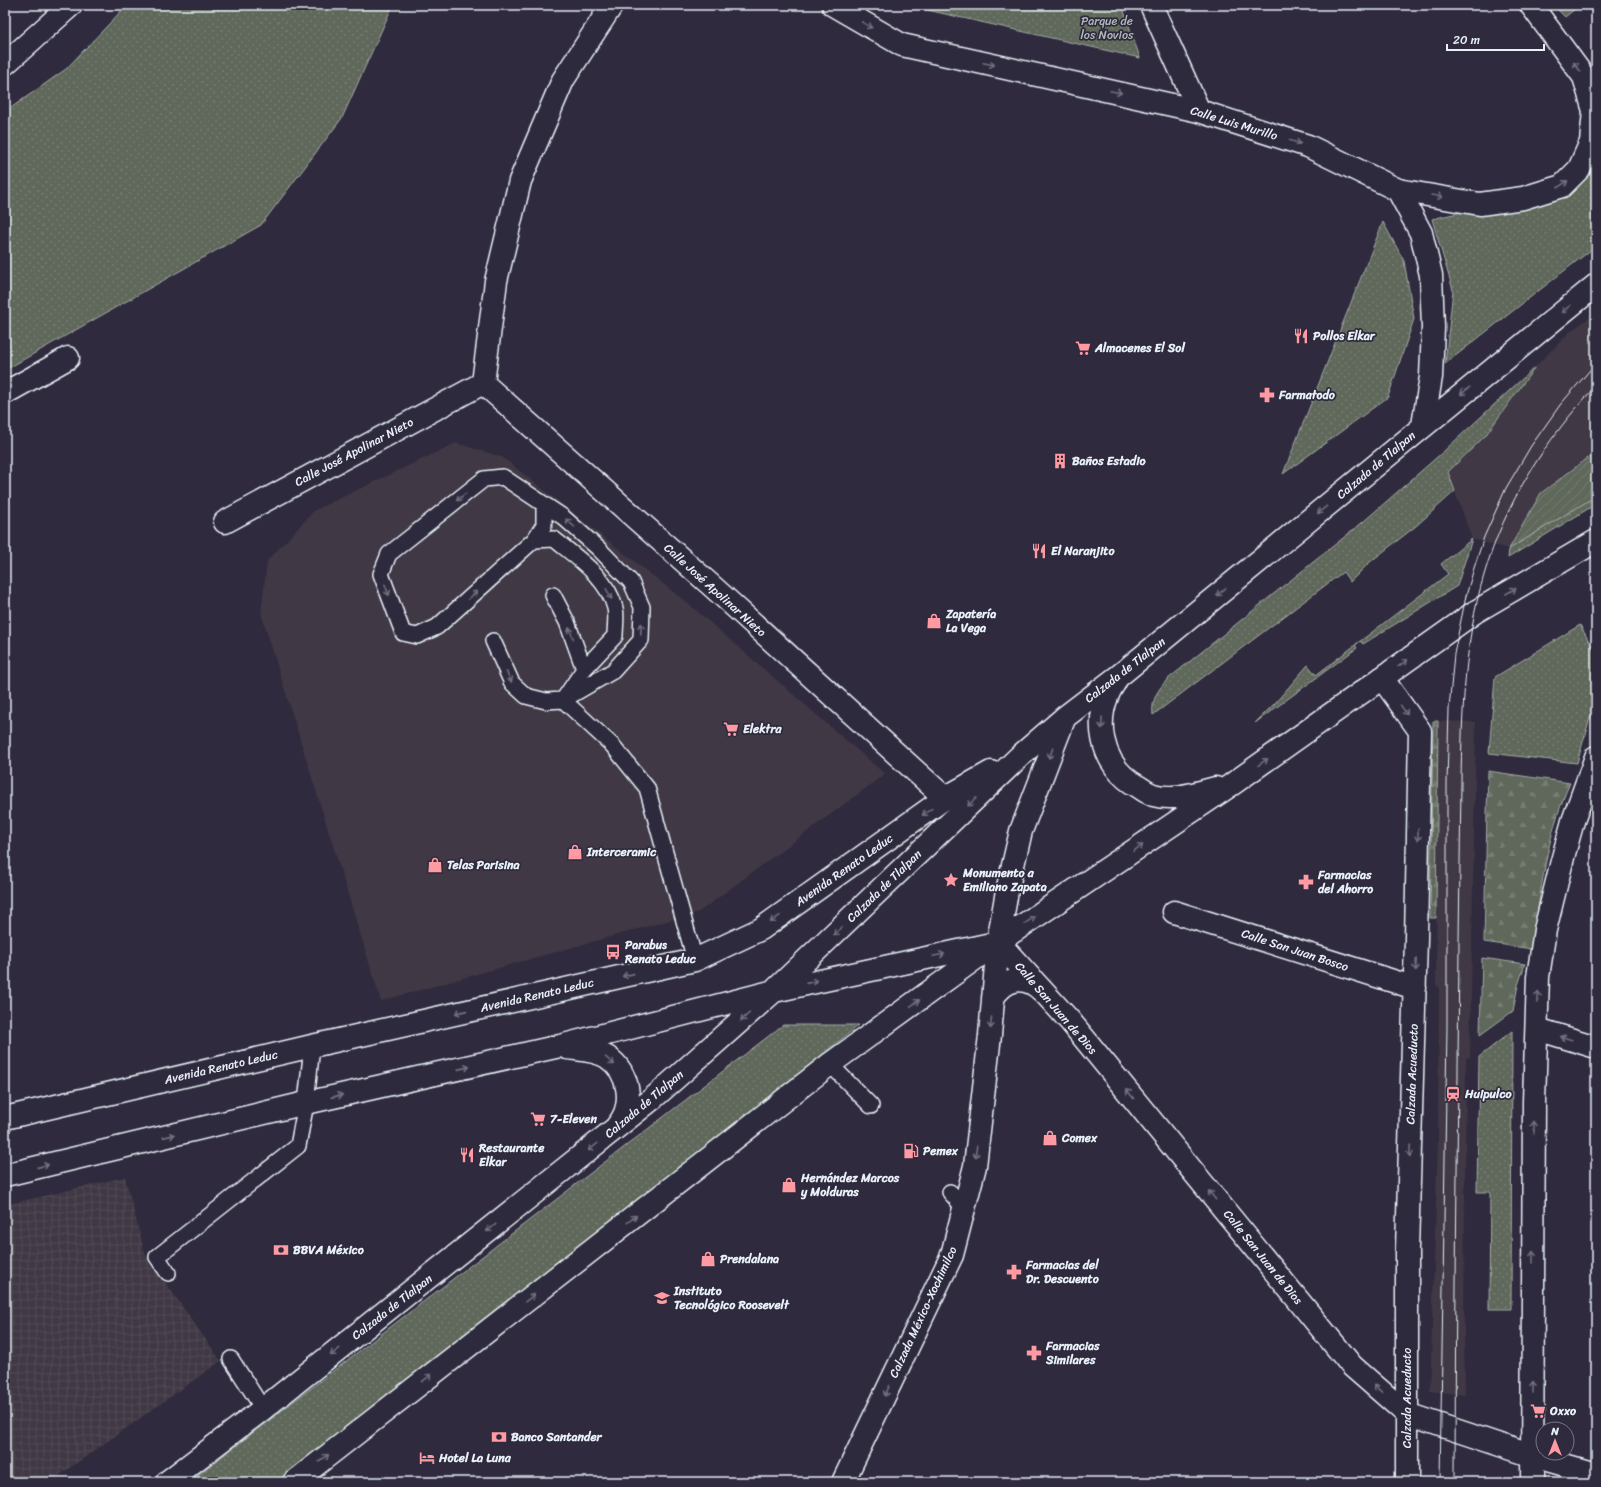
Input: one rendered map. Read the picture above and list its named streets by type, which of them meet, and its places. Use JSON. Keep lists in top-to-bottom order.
{
  "streets": {
    "street": [
      "Calle Luis Murillo",
      "Calle José Apolinar Nieto",
      "Calzada de Tlalpan",
      "Avenida Renato Leduc",
      "Calle San Juan Bosco",
      "Calle San Juan de Dios",
      "Calzada Acueducto",
      "Calzada México-Xochimilco"
    ]
  },
  "crossings": [
    ["Calle José Apolinar Nieto", "Avenida Renato Leduc"],
    ["Calzada de Tlalpan", "Avenida Renato Leduc"],
    ["Calzada de Tlalpan", "Calzada México-Xochimilco"],
    ["Calle San Juan Bosco", "Calzada Acueducto"],
    ["Calle San Juan de Dios", "Calzada Acueducto"],
    ["Calle San Juan de Dios", "Calzada México-Xochimilco"]
  ],
  "one_way": ["Calle San Juan de Dios", "Calzada México-Xochimilco"],
  "parks": ["Parque de los Novios"],
  "places": {
    "restaurant": ["Pollos Elkar", "El Naranjito", "Restaurante Elkar"],
    "supermarket": [
      "Almacenes El Sol",
      "Elektra",
      "7-Eleven",
      "Oxxo"
    ],
    "pharmacy": [
      "Farmatodo",
      "Farmacias del Ahorro",
      "Farmacias del Dr. Descuento",
      "Farmacias Similares"
    ],
    "building": ["Baños Estadio"],
    "shop": [
      "Zapatería La Vega",
      "Interceramic",
      "Telas Parisina",
      "Comex",
      "Hernández Marcos y Molduras",
      "Prendalana"
    ],
    "place": ["Monumento a Emiliano Zapata"],
    "bus stop": ["Parabus Renato Leduc"],
    "station": ["Huipulco"],
    "fuel station": ["Pemex"],
    "bank": ["BBVA México", "Banco Santander"],
    "school or university": ["Instituto Tecnológico Roosevelt"],
    "hotel": ["Hotel La Luna"]
  },
  "scale_bar": "20 m",
  "north": "top"
}
